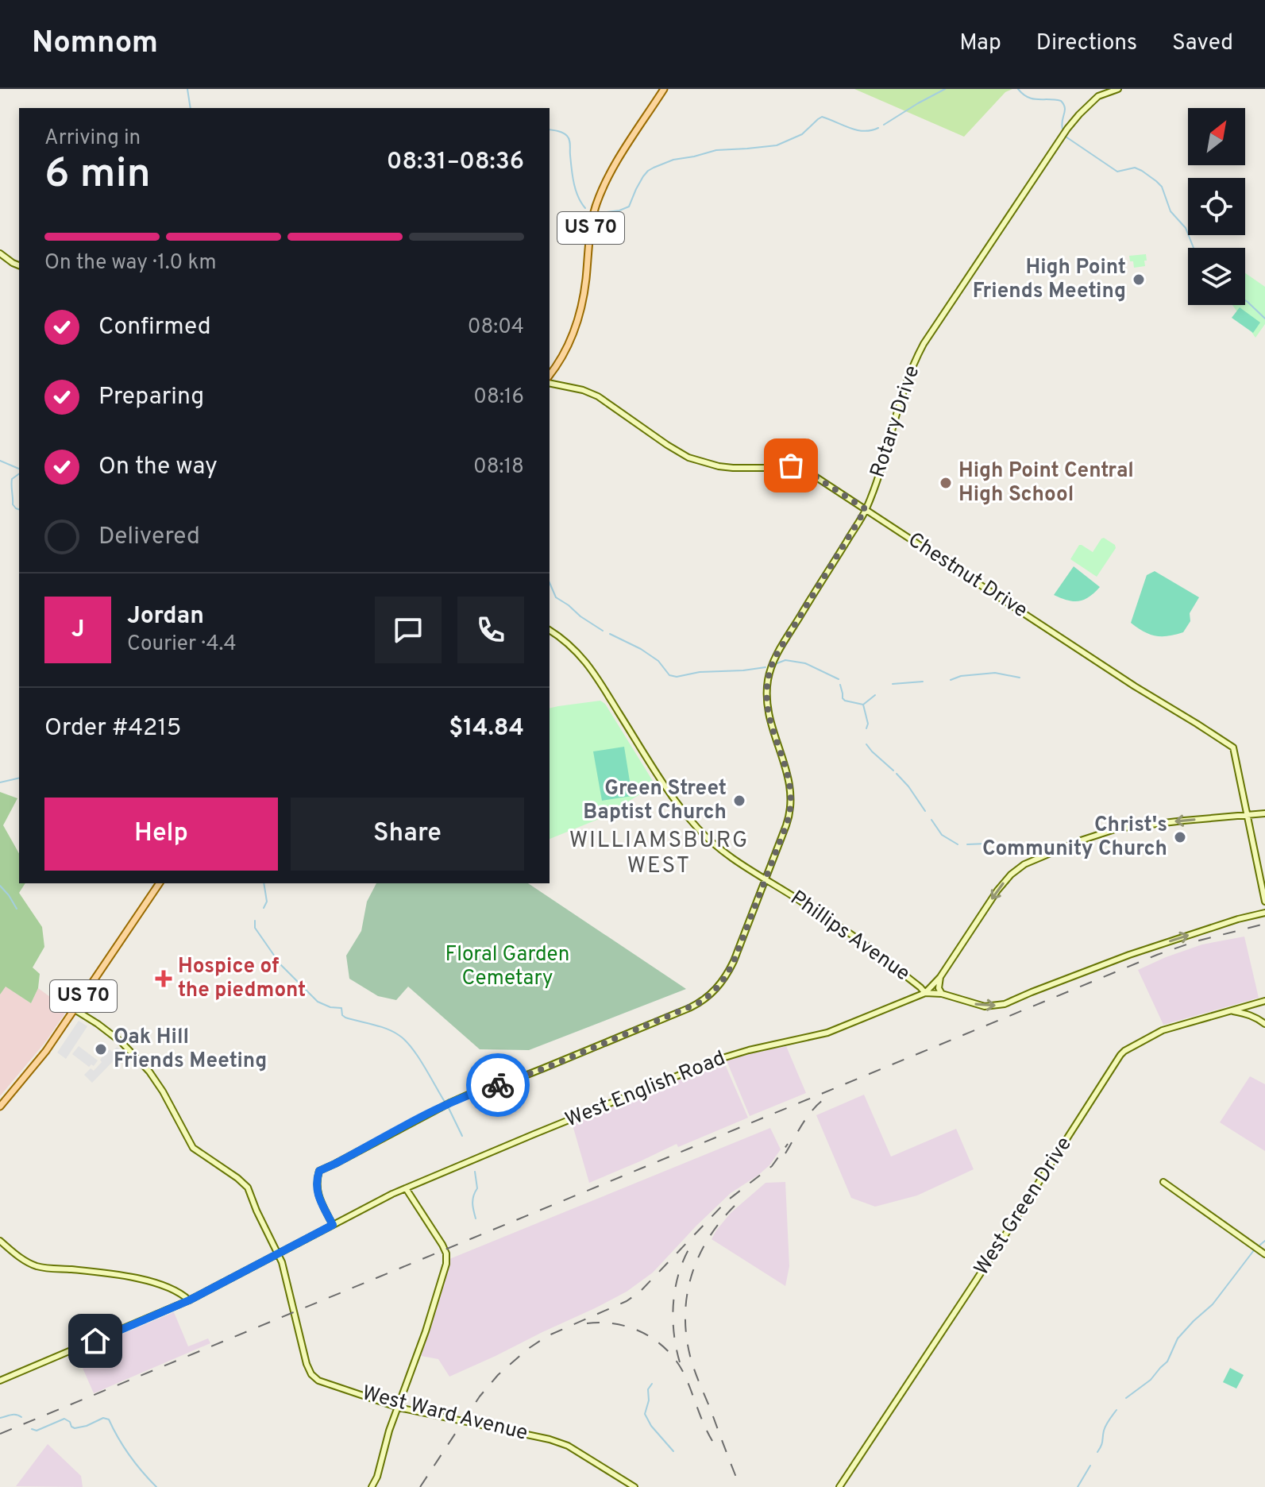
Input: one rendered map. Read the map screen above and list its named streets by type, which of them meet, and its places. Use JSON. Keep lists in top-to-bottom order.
{
  "streets": {
    "main road": ["US 70"],
    "street": [
      "Rotary Drive",
      "Chestnut Drive",
      "Phillips Avenue",
      "West English Road",
      "West Green Drive",
      "West Ward Avenue"
    ]
  },
  "crossings": [
    ["Rotary Drive", "Chestnut Drive"],
    ["Rotary Drive", "Phillips Avenue"],
    ["Rotary Drive", "West English Road"],
    ["Chestnut Drive", "West English Road"],
    ["Phillips Avenue", "West English Road"],
    ["West English Road", "West Ward Avenue"]
  ],
  "districts": ["WILLIAMSBURG WEST"],
  "parks": ["Floral Garden Cemetary"],
  "places": {
    "other": [
      "High Point Friends Meeting",
      "High Point Central High School",
      "Green Street Baptist Church",
      "Christ's Community Church",
      "Oak Hill Friends Meeting"
    ],
    "health": ["Hospice of the piedmont"]
  },
  "north": "top right",
  "page": {
    "header": "Nomnom",
    "nav": ["Map", "Directions", "Saved"],
    "heading": ["6 min", "Arriving in", "08:31–08:36"],
    "panel": [
      "Jordan",
      "Courier · 4.4",
      "Order #4215",
      "$14.84"
    ],
    "bar": "On the way · 1.0 km",
    "list": [
      ["Confirmed", "08:04"],
      ["Preparing", "08:16"],
      ["On the way", "08:18"],
      "Delivered"
    ],
    "round": "J",
    "buttons": ["Help", "Share"]
  }
}
